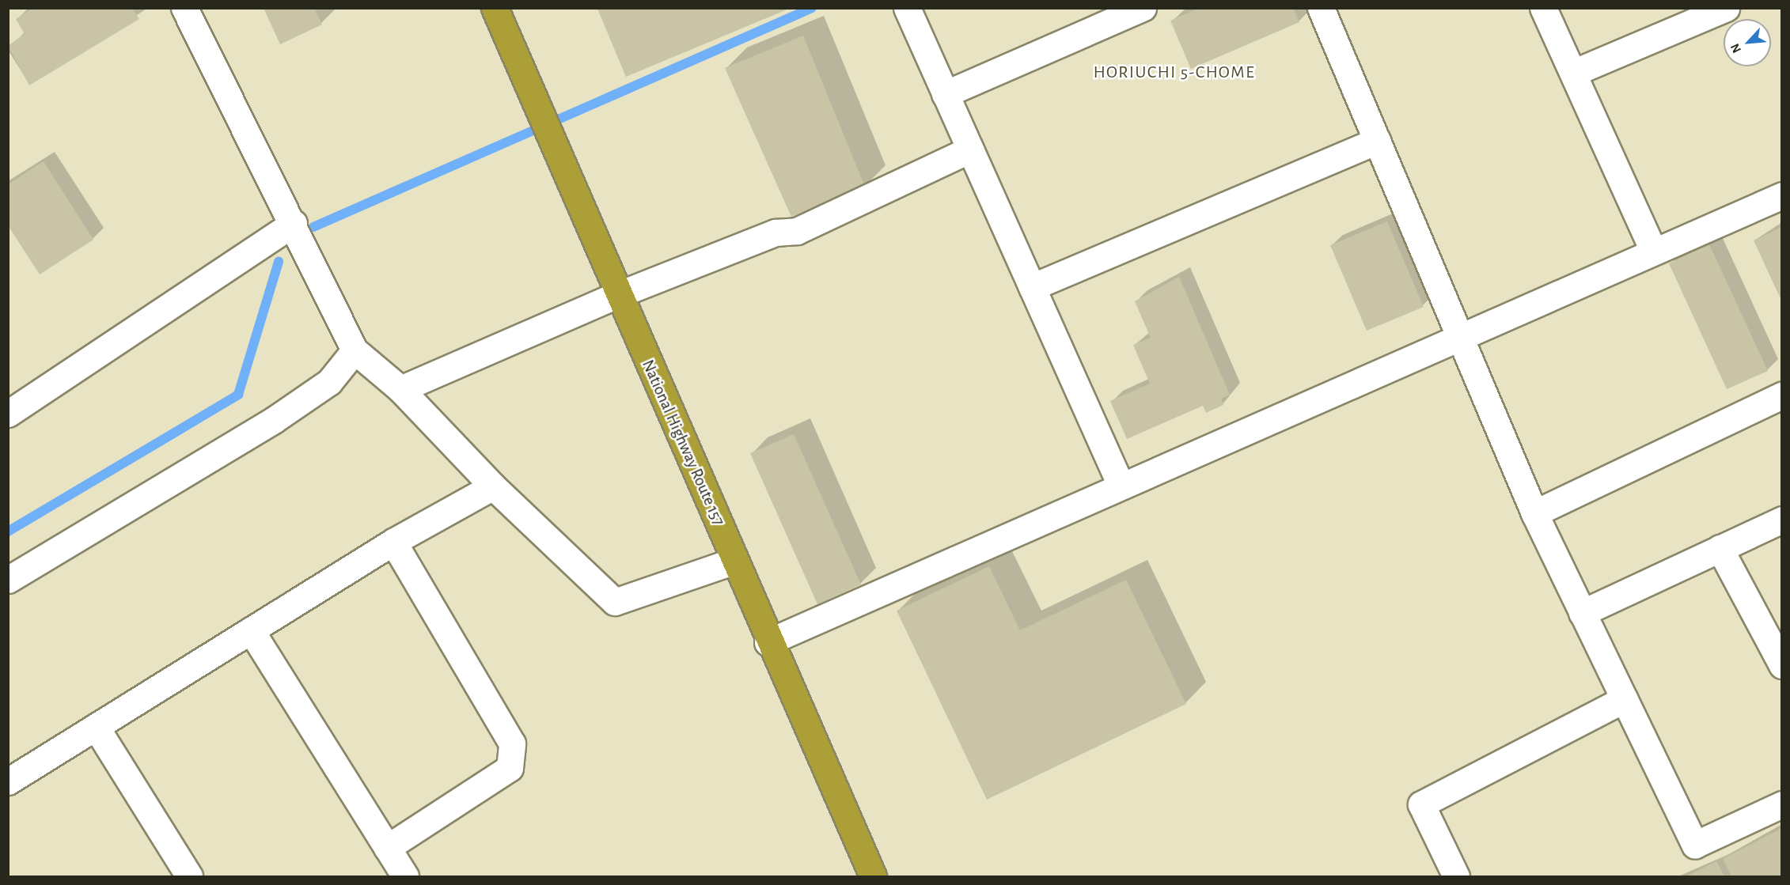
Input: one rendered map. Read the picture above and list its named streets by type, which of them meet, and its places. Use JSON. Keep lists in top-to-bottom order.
{
  "streets": {
    "highway": ["National Highway Route 157"]
  },
  "districts": ["HORIUCHI 5-CHOME"],
  "north": "bottom left"
}
